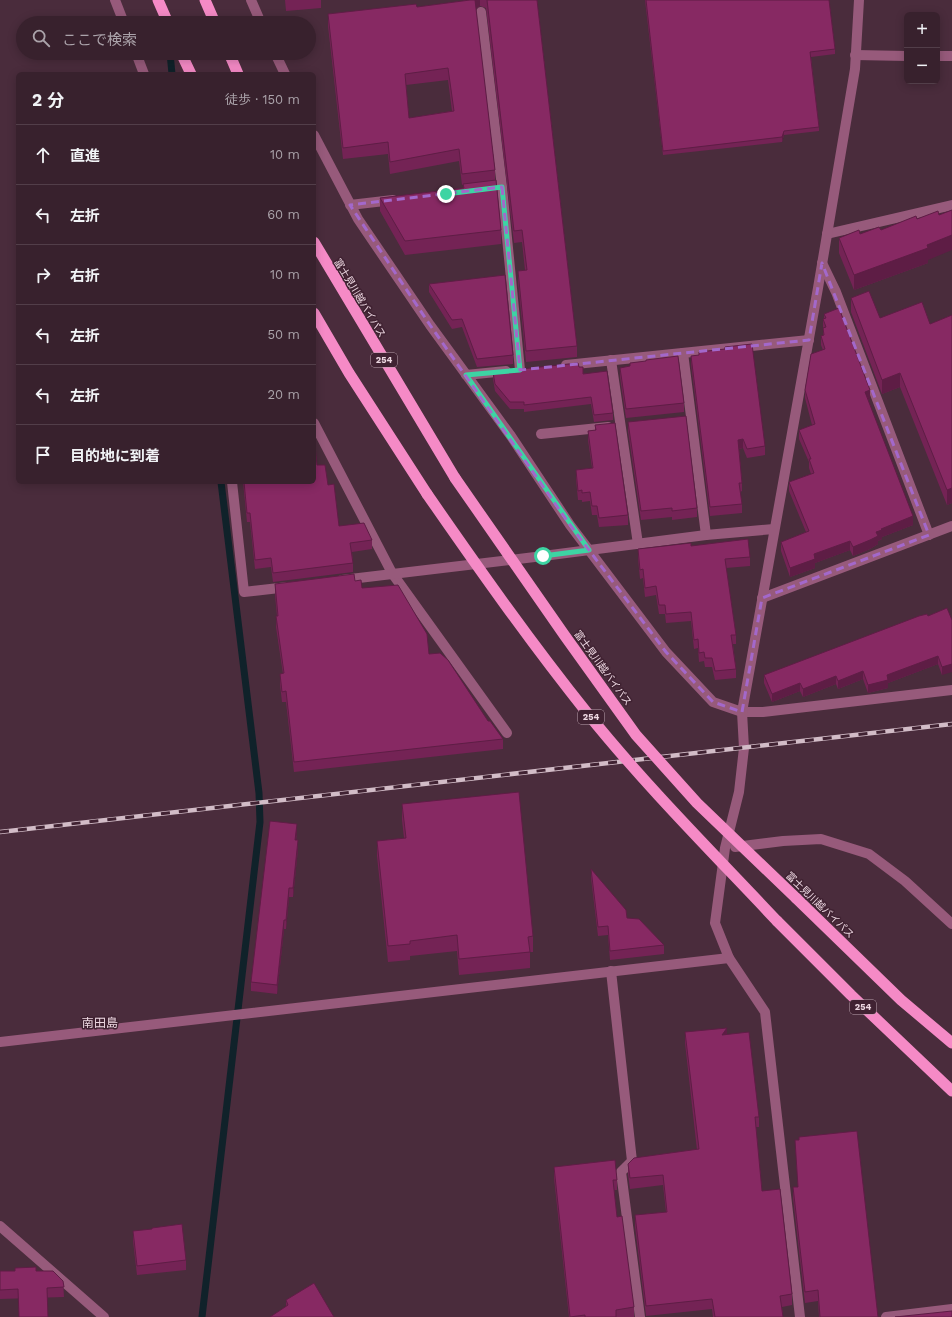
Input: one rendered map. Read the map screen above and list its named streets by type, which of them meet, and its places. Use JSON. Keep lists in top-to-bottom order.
{
  "streets": {
    "highway": ["富士見川越バイパス", "254"]
  },
  "districts": ["南田島"],
  "page": {
    "map_buttons": ["+", "−"],
    "search": "ここで検索",
    "heading": ["2 分", "徒歩 · 150 m"],
    "list": [
      ["直進", "10 m"],
      ["左折", "60 m"],
      ["右折", "10 m"],
      ["左折", "50 m"],
      ["左折", "20 m"],
      "目的地に到着"
    ]
  }
}
